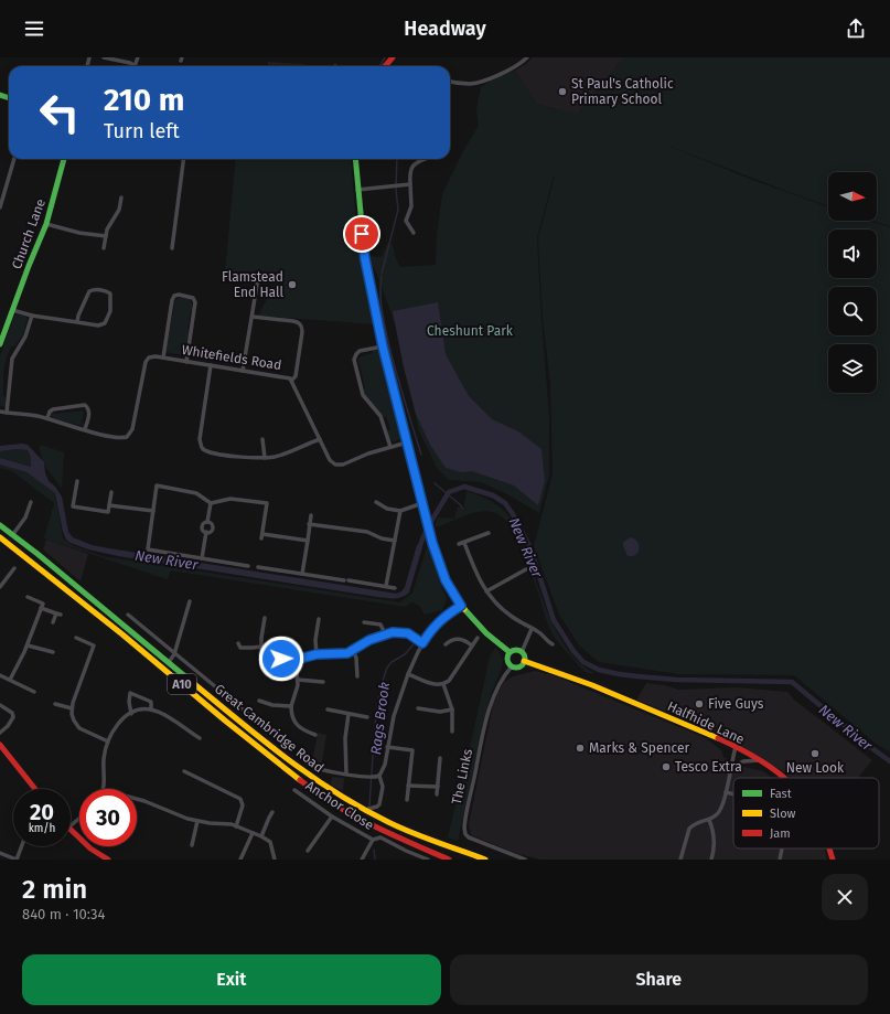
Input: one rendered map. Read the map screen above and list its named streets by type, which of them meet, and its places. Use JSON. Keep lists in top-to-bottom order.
{
  "streets": {
    "main road": [
      "Church Lane",
      "A10",
      "Halfhide Lane",
      "Great Cambridge Road"
    ],
    "street": ["Whitefields Road", "The Links", "Anchor Close"]
  },
  "crossings": [
    ["Halfhide Lane", "The Links"]
  ],
  "water": ["New River", "Rags Brook"],
  "parks": ["Cheshunt Park"],
  "places": [
    "St Paul's Catholic Primary School",
    "Flamstead End Hall",
    "Five Guys",
    "Marks & Spencer",
    "New Look",
    "Tesco Extra"
  ],
  "legend": ["Fast", "Slow", "Jam"],
  "north": "right",
  "page": {
    "header": "Headway",
    "turn": ["210 m", "Turn left"],
    "speed": "20 km/h",
    "limit": "30",
    "heading": ["2 min", "840 m · 10:34"],
    "buttons": ["Exit", "Share"]
  }
}
